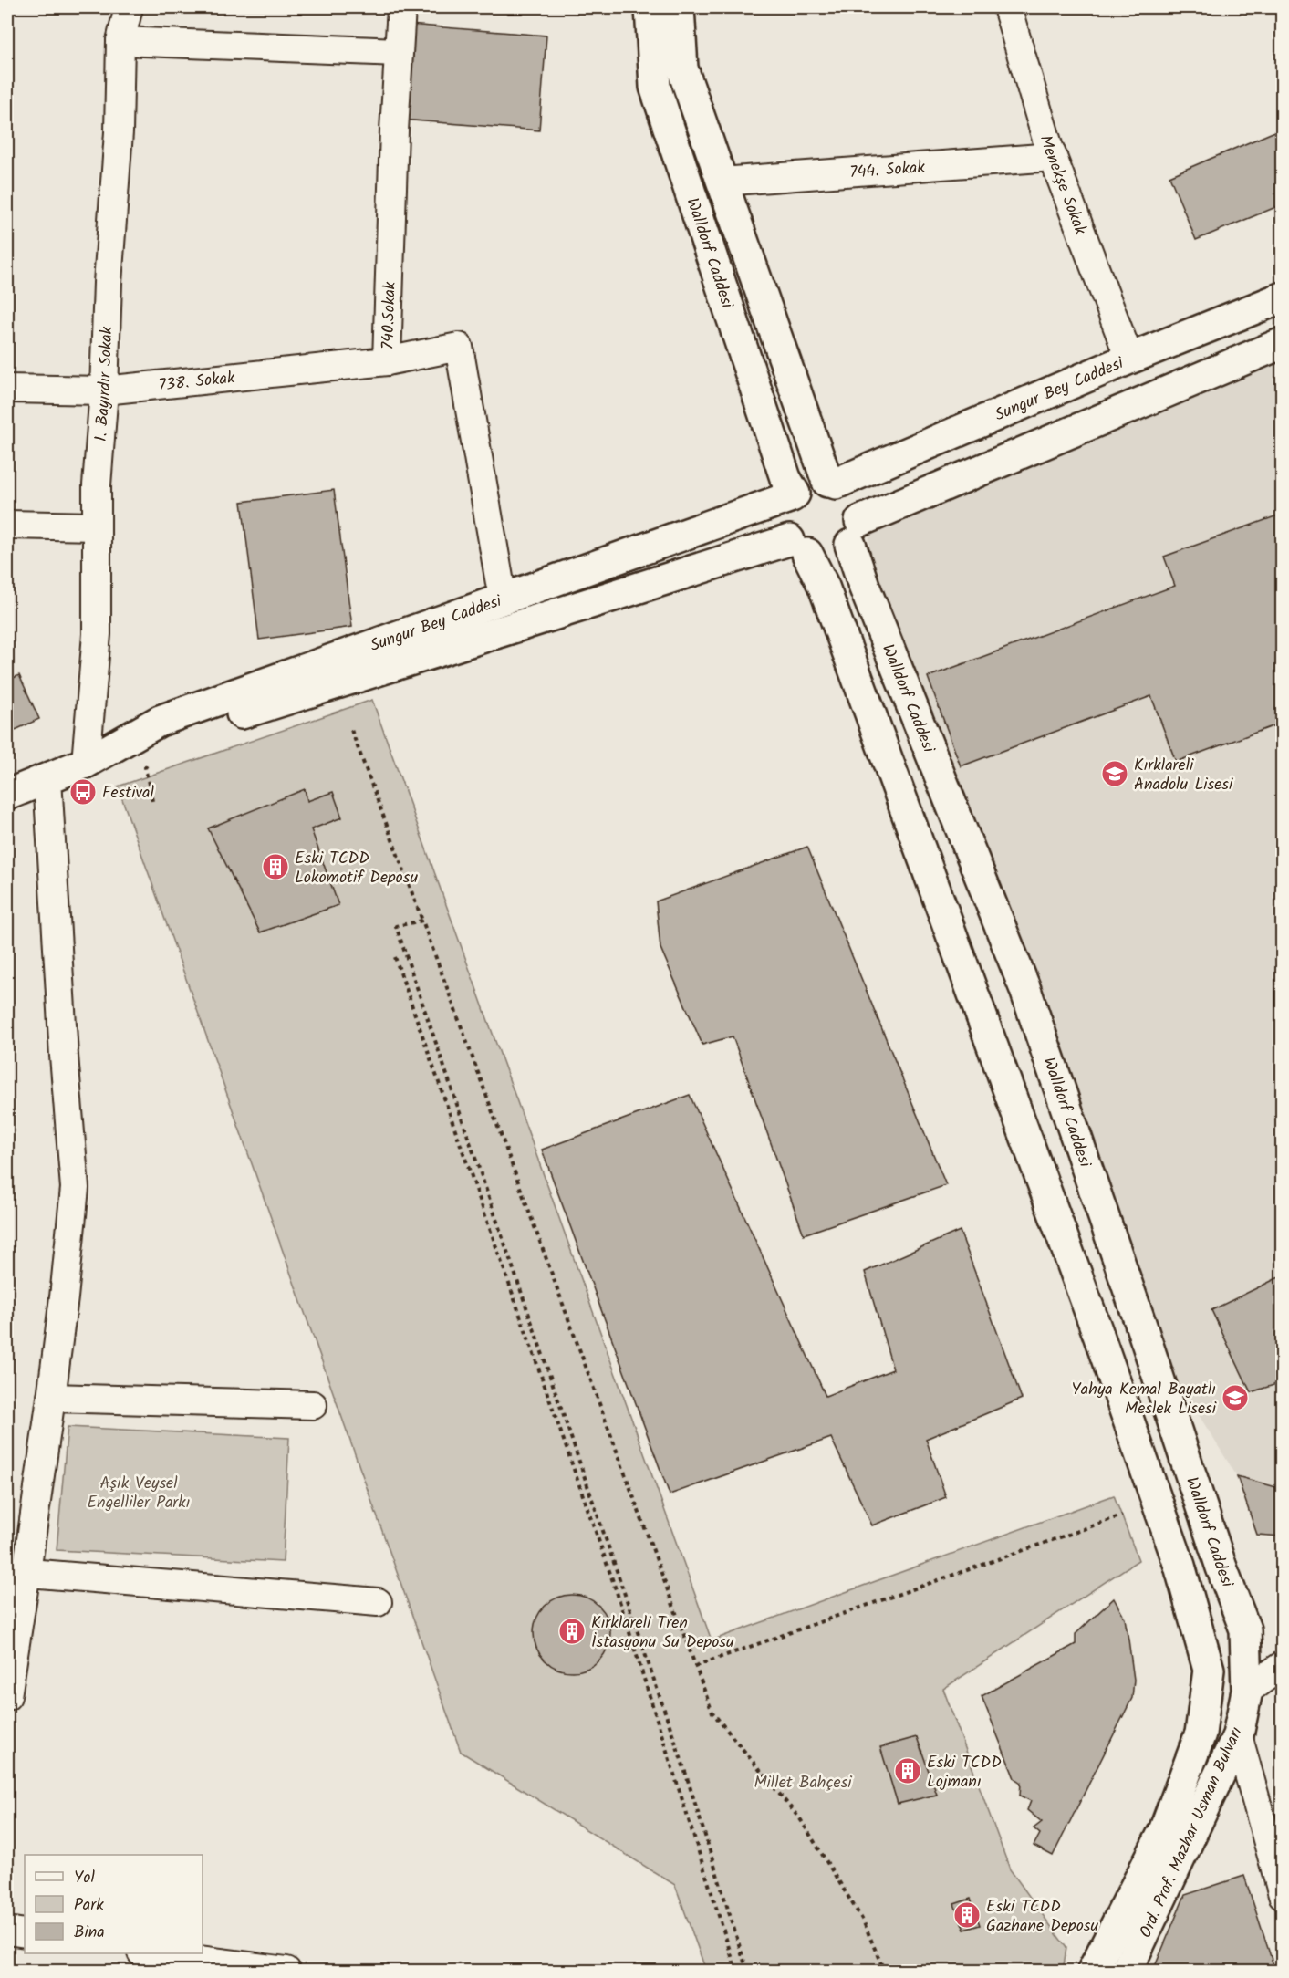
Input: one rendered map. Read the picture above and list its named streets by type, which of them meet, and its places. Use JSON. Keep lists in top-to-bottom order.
{
  "streets": {
    "main road": ["Walldorf Caddesi", "Sungur Bey Caddesi", "Ord. Prof. Mazhar Usman Bulvarı"],
    "street": [
      "744. Sokak",
      "Menekşe Sokak",
      "740.Sokak",
      "738. Sokak",
      "1. Bayırdır Sokak"
    ]
  },
  "crossings": [
    ["744. Sokak", "Menekşe Sokak"],
    ["744. Sokak", "Walldorf Caddesi"],
    ["Menekşe Sokak", "Sungur Bey Caddesi"],
    ["Walldorf Caddesi", "Sungur Bey Caddesi"],
    ["Walldorf Caddesi", "Ord. Prof. Mazhar Usman Bulvarı"],
    ["740.Sokak", "738. Sokak"],
    ["740.Sokak", "Sungur Bey Caddesi"],
    ["738. Sokak", "1. Bayırdır Sokak"],
    ["1. Bayırdır Sokak", "Sungur Bey Caddesi"],
    ["Sungur Bey Caddesi", "Ord. Prof. Mazhar Usman Bulvarı"]
  ],
  "parks": ["Aşık Veysel Engelliler Parkı", "Millet Bahçesi"],
  "places": {
    "school or university": ["Kırklareli Anadolu Lisesi", "Yahya Kemal Bayatlı Meslek Lisesi"],
    "bus stop": ["Festival"],
    "building": [
      "Eski TCDD Lokomotif Deposu",
      "Kırklareli Tren İstasyonu Su Deposu",
      "Eski TCDD Lojmanı",
      "Eski TCDD Gazhane Deposu"
    ]
  },
  "legend": ["Yol", "Park", "Bina"]
}
